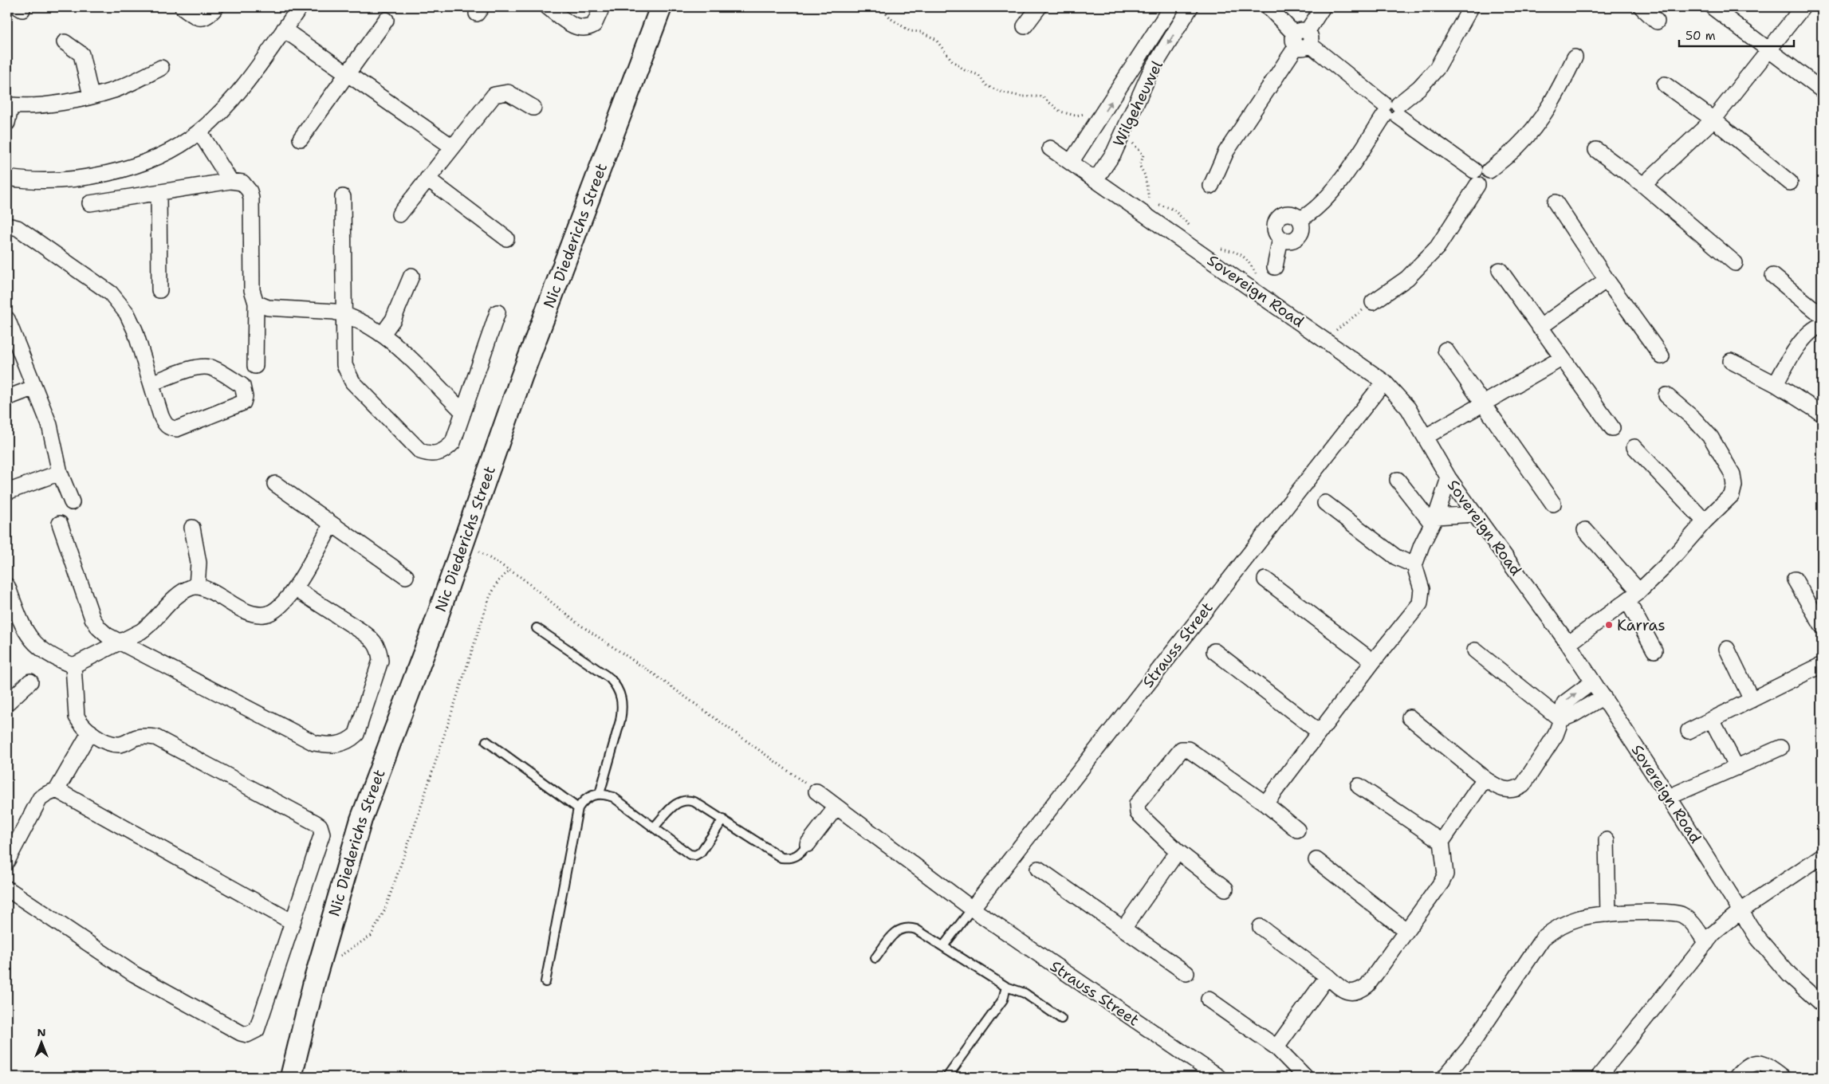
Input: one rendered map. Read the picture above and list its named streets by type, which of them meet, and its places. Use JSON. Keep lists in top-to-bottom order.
{
  "streets": {
    "street": [
      "Wilgeheuwel",
      "Nic Diederichs Street",
      "Sovereign Road",
      "Strauss Street"
    ]
  },
  "crossings": [
    ["Wilgeheuwel", "Sovereign Road"],
    ["Sovereign Road", "Strauss Street"]
  ],
  "places": ["Karras"],
  "scale_bar": "50 m",
  "north": "top"
}
